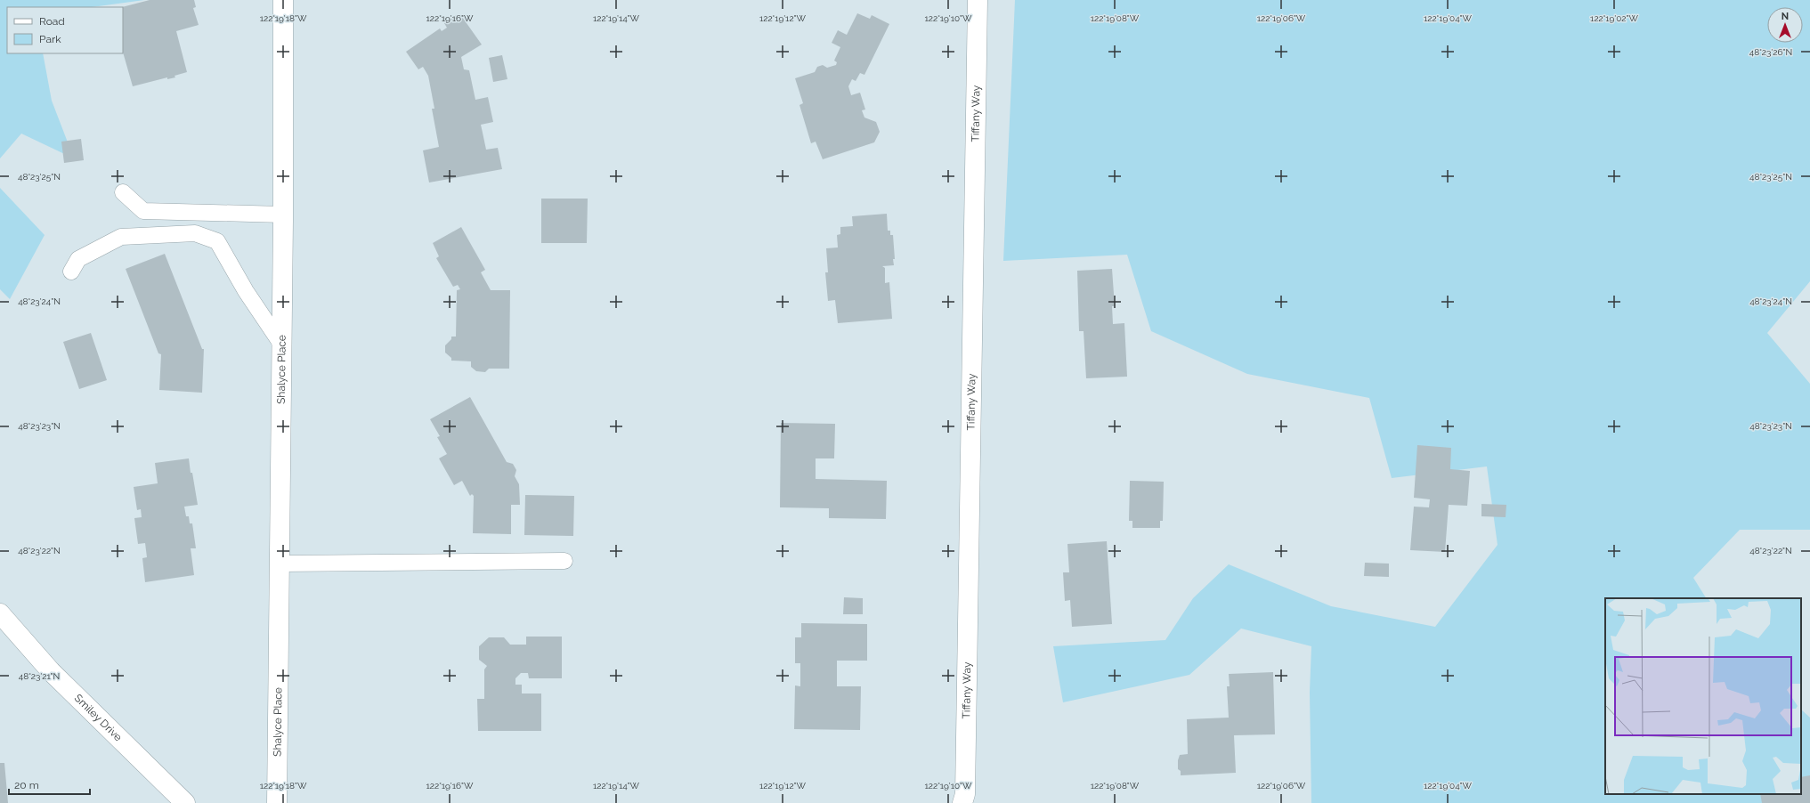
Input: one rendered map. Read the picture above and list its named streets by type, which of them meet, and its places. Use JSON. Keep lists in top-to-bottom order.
{
  "streets": {
    "street": ["Tiffany Way", "Shalyce Place", "Smiley Drive"]
  },
  "legend": ["Road", "Park"],
  "scale_bar": "20 m",
  "north": "top",
  "coordinates": [
    "122°19'18\"W",
    "122°19'16\"W",
    "122°19'14\"W",
    "122°19'12\"W",
    "122°19'10\"W",
    "122°19'08\"W",
    "122°19'06\"W",
    "122°19'04\"W",
    "122°19'02\"W",
    "48°23'26\"N",
    "48°23'25\"N",
    "48°23'24\"N",
    "48°23'23\"N",
    "48°23'22\"N",
    "48°23'21\"N"
  ]
}
